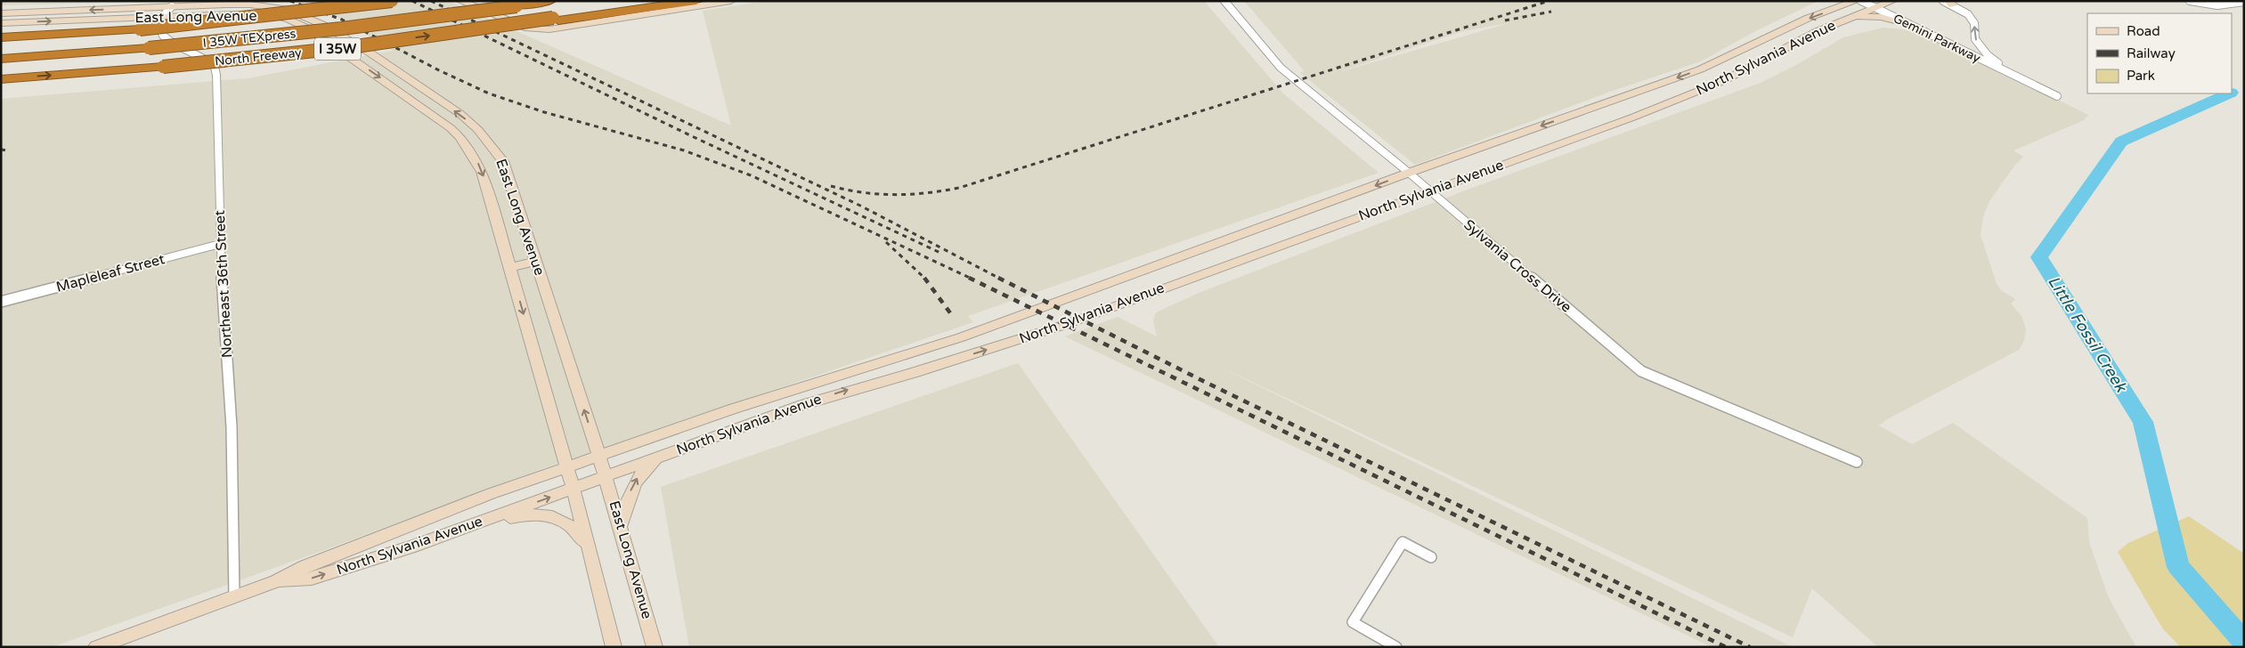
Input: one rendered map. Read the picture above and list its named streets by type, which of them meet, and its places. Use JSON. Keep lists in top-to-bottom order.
{
  "streets": {
    "highway": ["I 35W TEXpress", "I 35W", "North Freeway"],
    "main road": ["East Long Avenue", "North Sylvania Avenue"],
    "street": [
      "Gemini Parkway",
      "Sylvania Cross Drive",
      "Mapleleaf Street",
      "Northeast 36th Street"
    ]
  },
  "crossings": [
    ["East Long Avenue", "North Sylvania Avenue"],
    ["East Long Avenue", "Northeast 36th Street"],
    ["Gemini Parkway", "North Sylvania Avenue"],
    ["North Sylvania Avenue", "Sylvania Cross Drive"],
    ["North Sylvania Avenue", "Northeast 36th Street"],
    ["Mapleleaf Street", "Northeast 36th Street"]
  ],
  "water": ["Little Fossil Creek"],
  "legend": ["Road", "Railway", "Park"]
}
